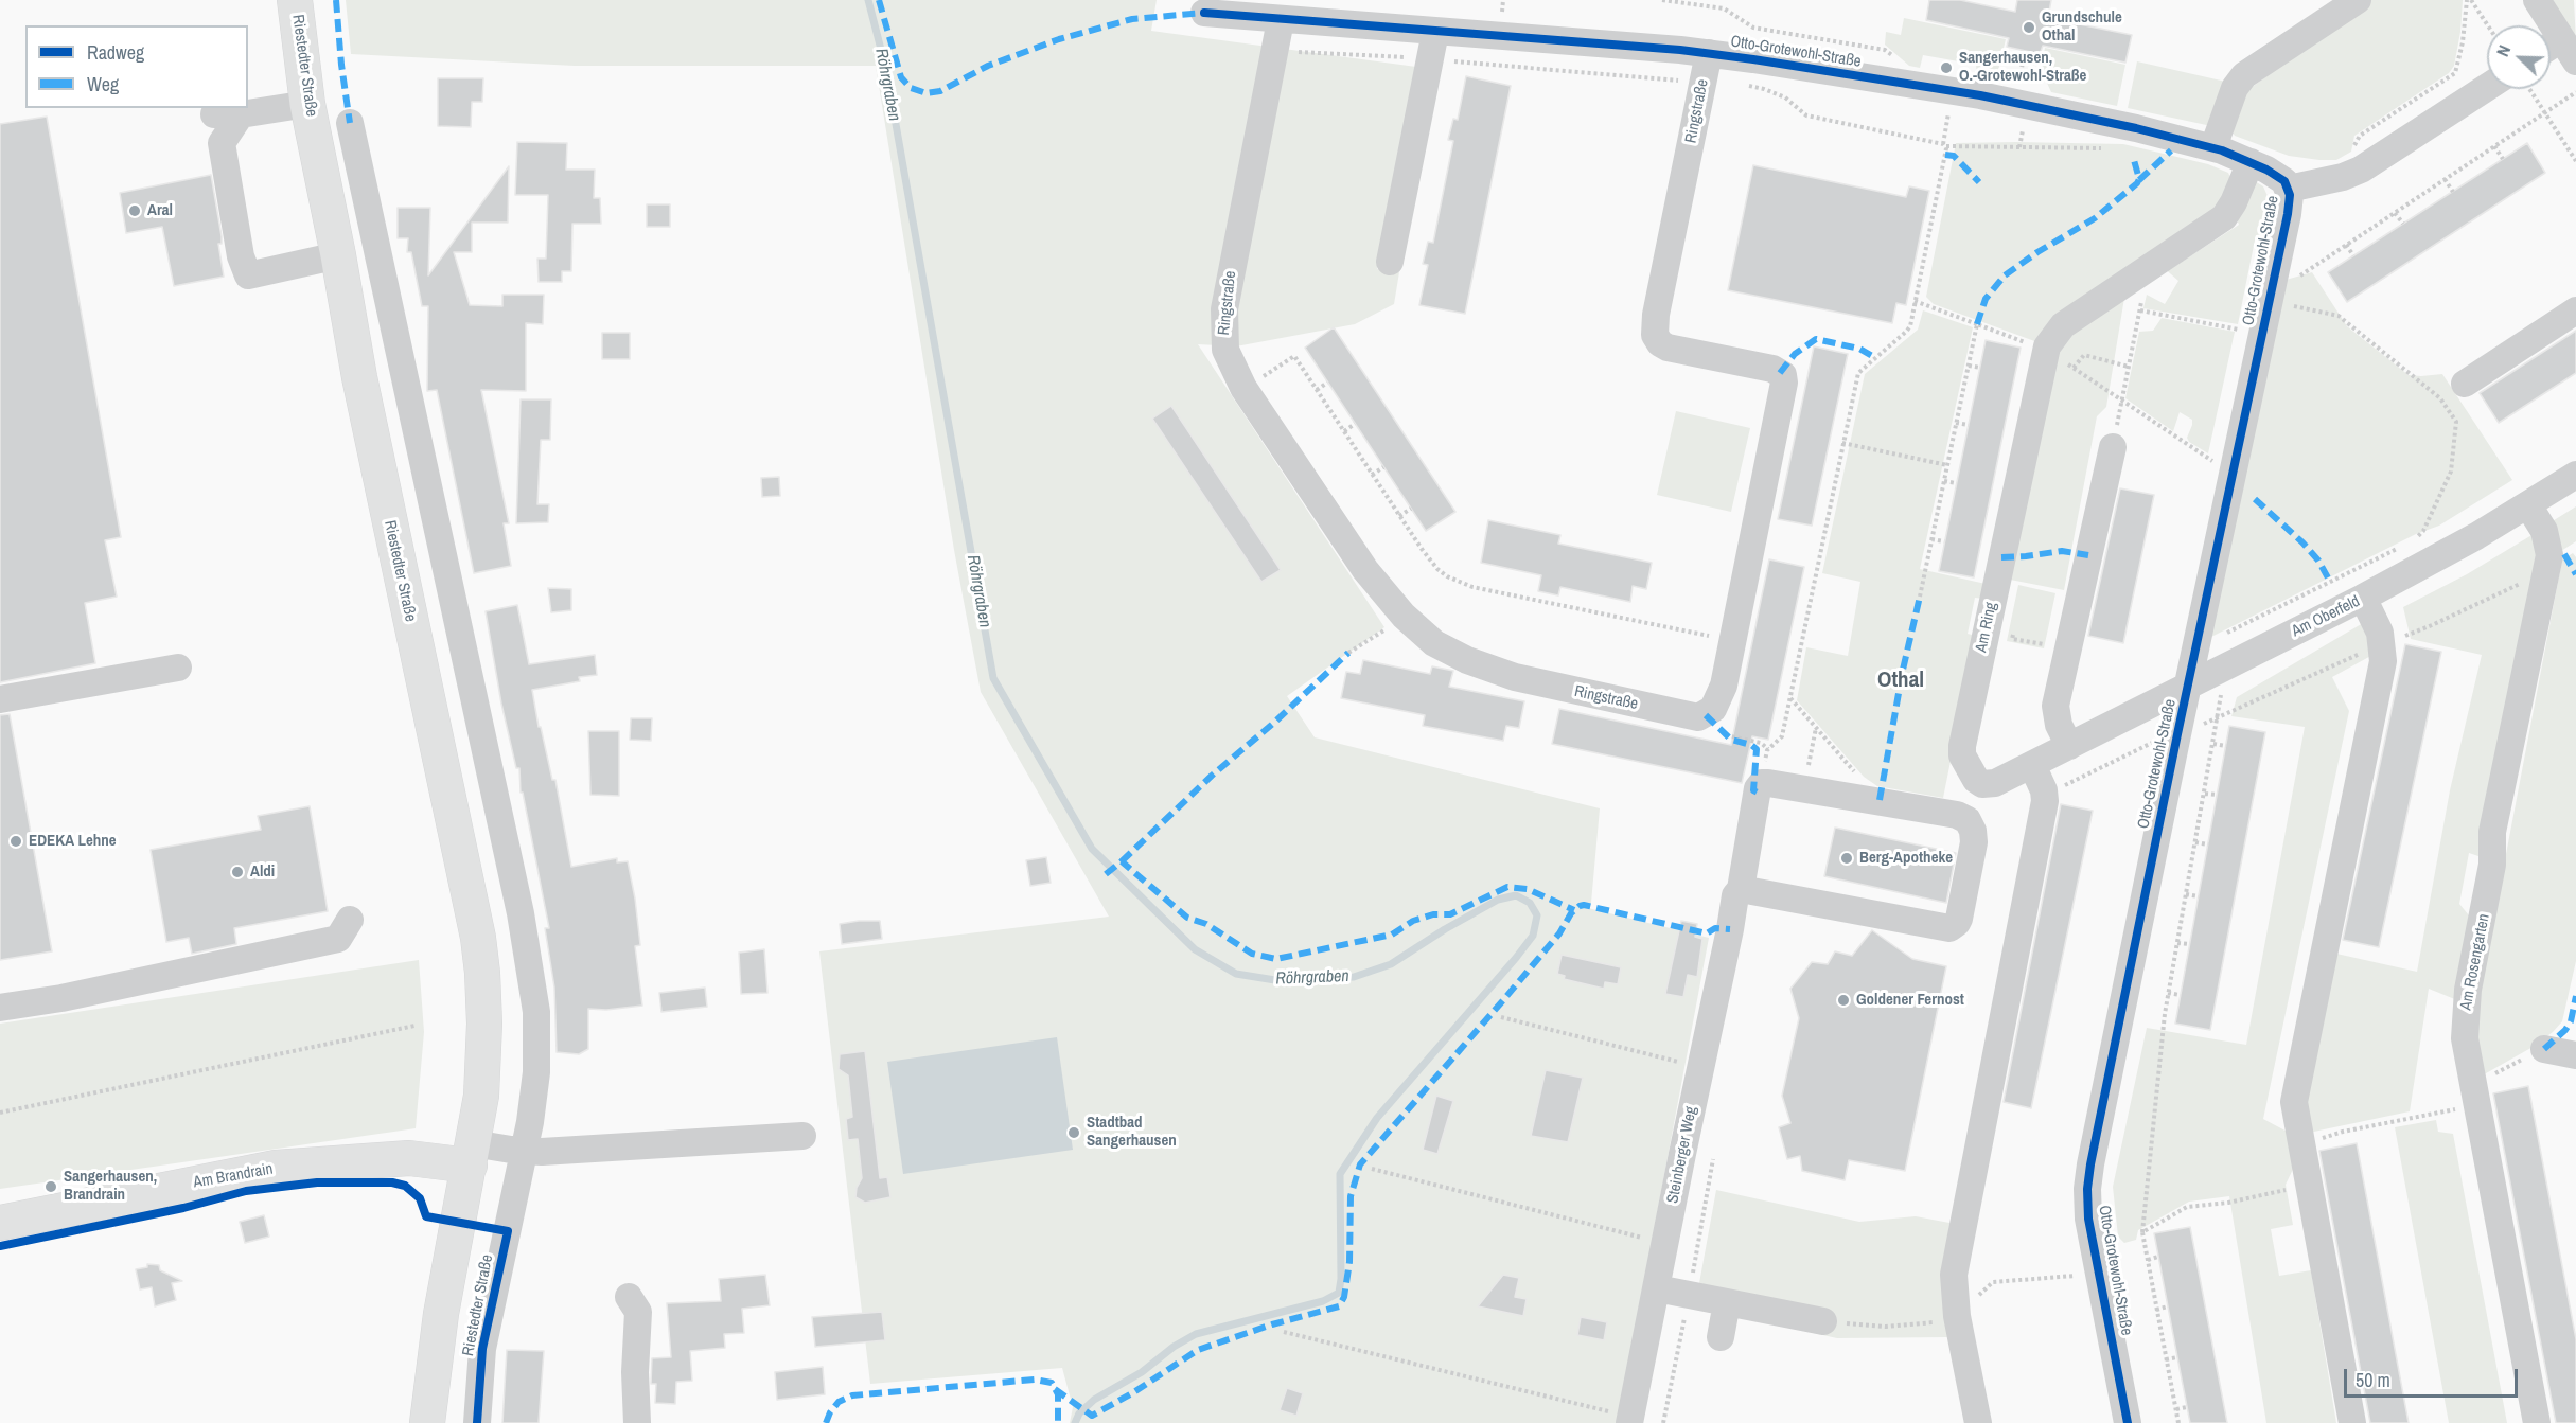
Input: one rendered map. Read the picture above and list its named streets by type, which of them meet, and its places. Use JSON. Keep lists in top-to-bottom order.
{
  "streets": {
    "main road": ["Riestedter Straße", "Am Brandrain"],
    "street": [
      "Otto-Grotewohl-Straße",
      "Ringstraße",
      "Am Oberfeld",
      "Am Ring",
      "Am Rosengarten",
      "Steinberger Weg"
    ]
  },
  "crossings": [
    ["Otto-Grotewohl-Straße", "Ringstraße"],
    ["Otto-Grotewohl-Straße", "Am Oberfeld"],
    ["Otto-Grotewohl-Straße", "Am Ring"],
    ["Riestedter Straße", "Am Brandrain"],
    ["Am Oberfeld", "Am Ring"],
    ["Am Oberfeld", "Am Rosengarten"]
  ],
  "districts": ["Othal"],
  "water": ["Röhrgraben"],
  "places": [
    "Grundschule Othal",
    "Sangerhausen, O.-Grotewohl-Straße",
    "Aral",
    "EDEKA Lehne",
    "Berg-Apotheke",
    "Aldi",
    "Goldener Fernost",
    "Stadtbad Sangerhausen",
    "Sangerhausen, Brandrain"
  ],
  "legend": ["Radweg", "Weg"],
  "scale_bar": "50 m",
  "north": "top left"
}
